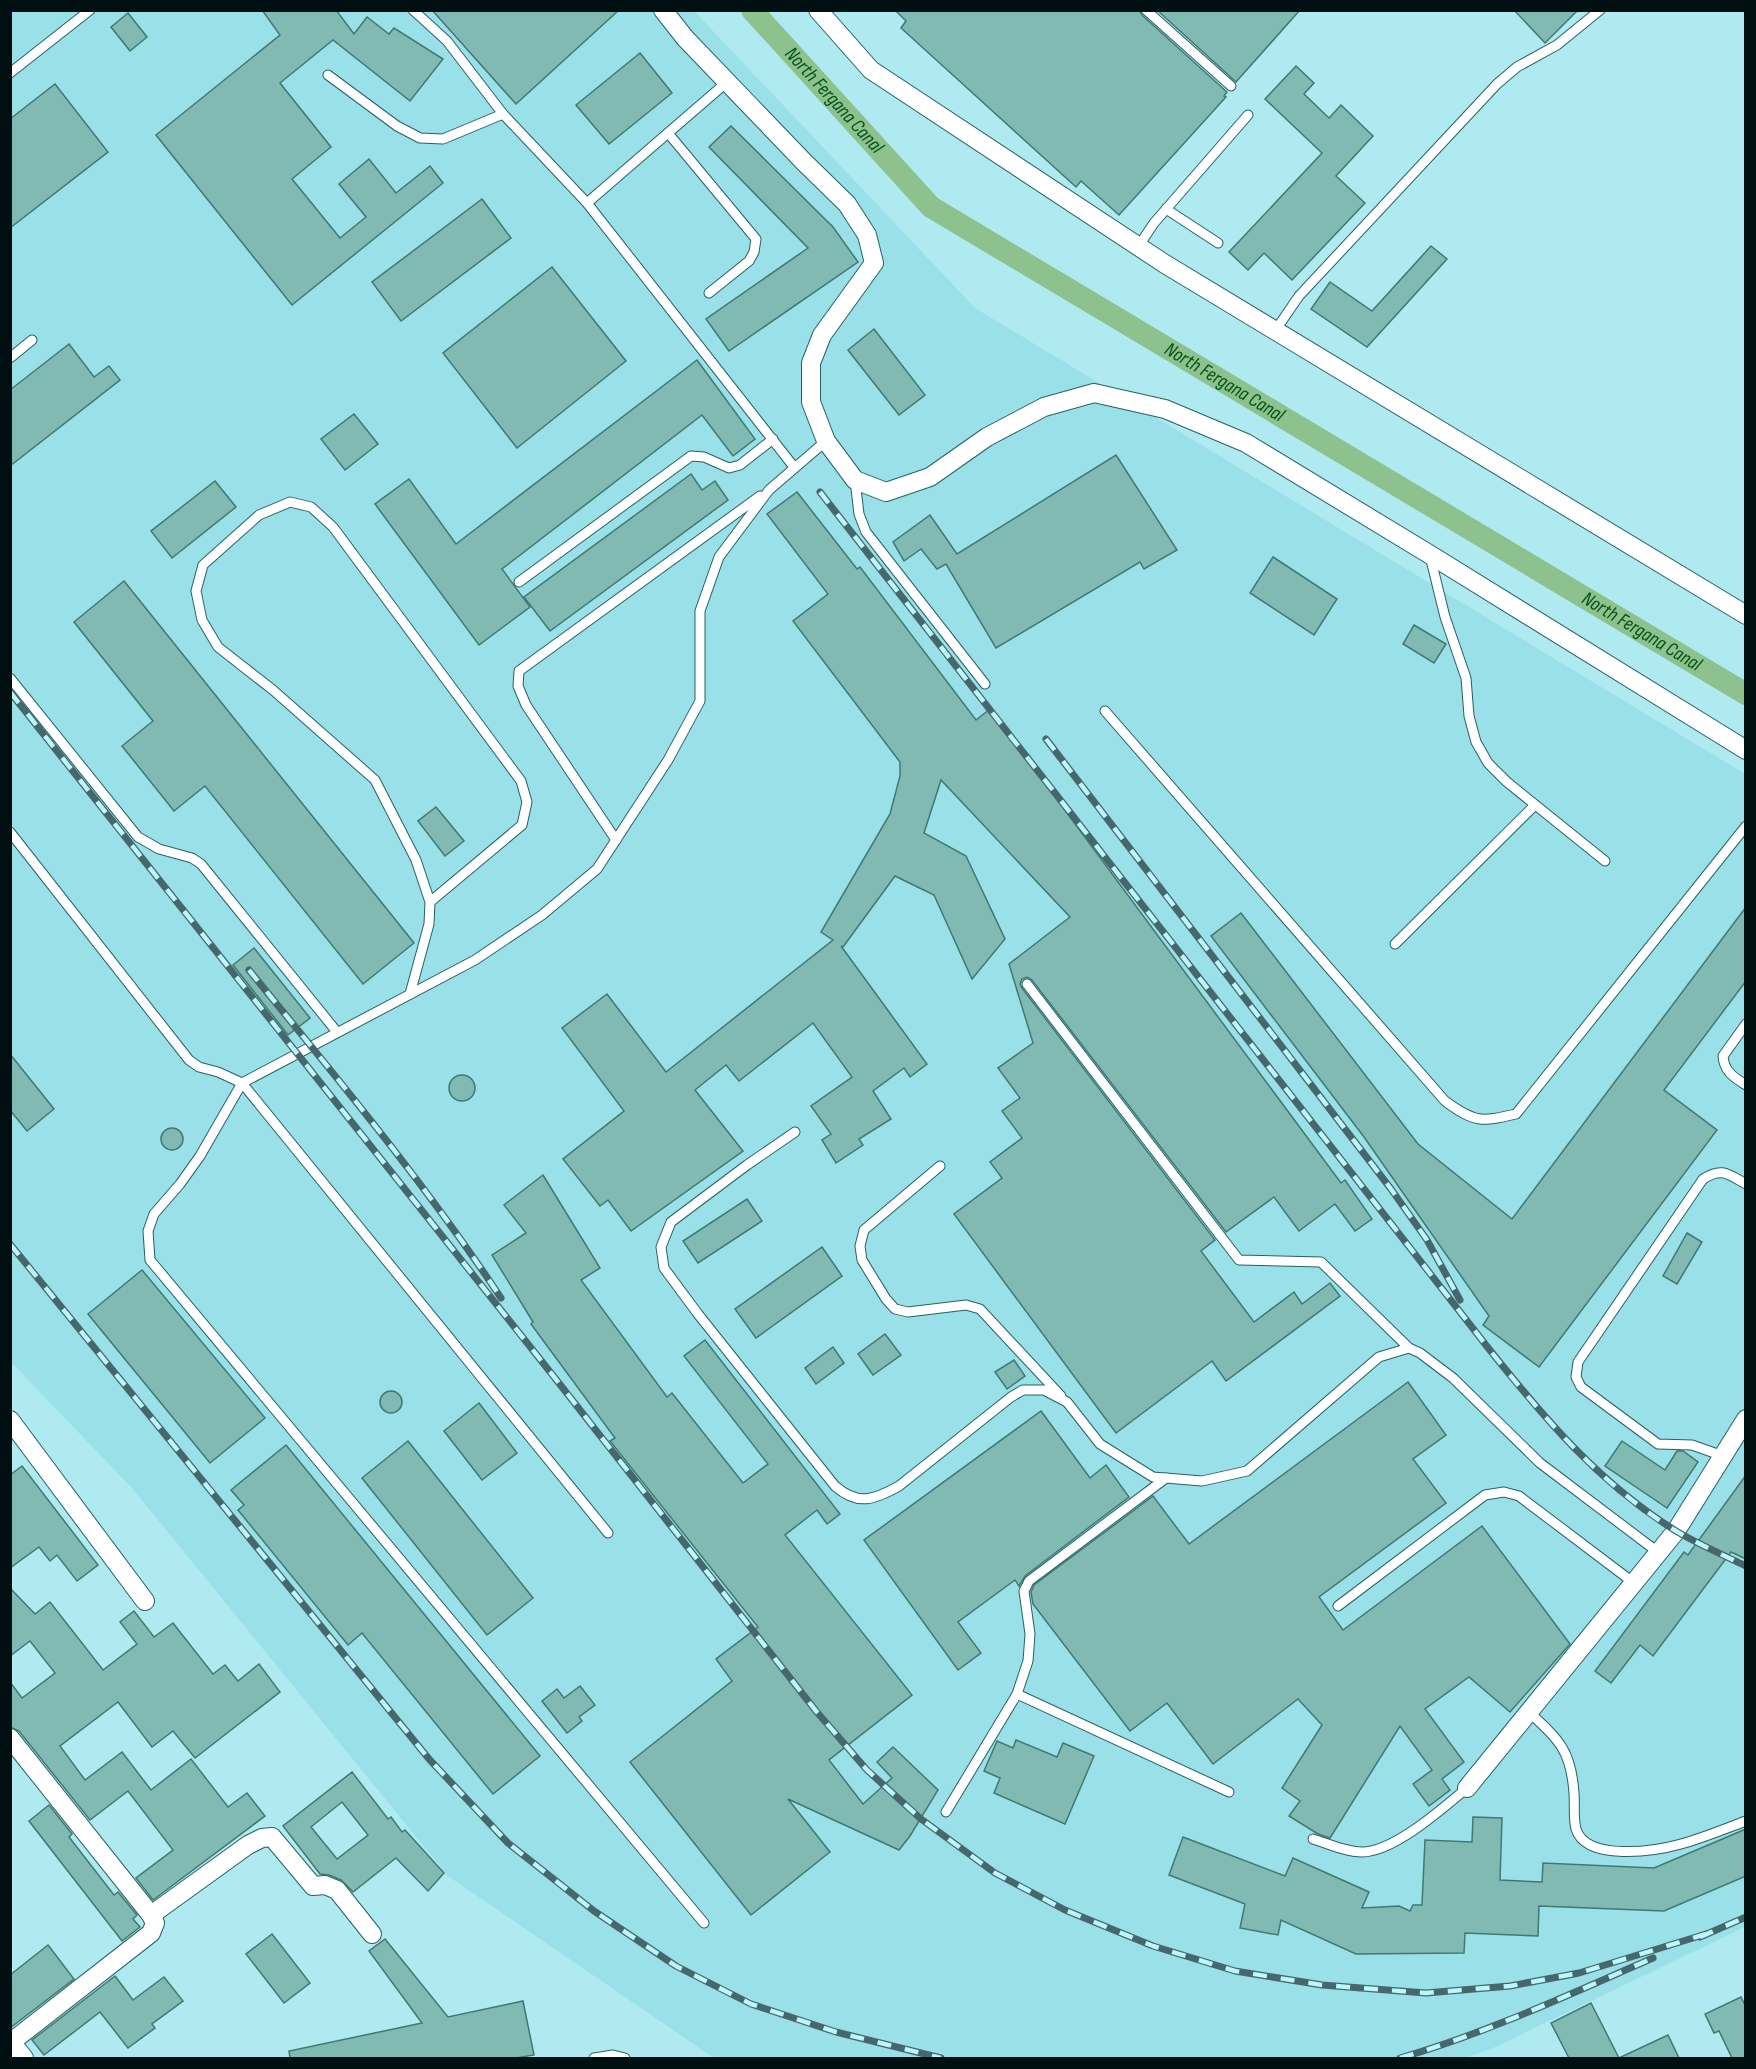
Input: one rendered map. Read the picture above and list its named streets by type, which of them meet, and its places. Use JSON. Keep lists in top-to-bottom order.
{
  "water": ["North Fergana Canal"]
}
